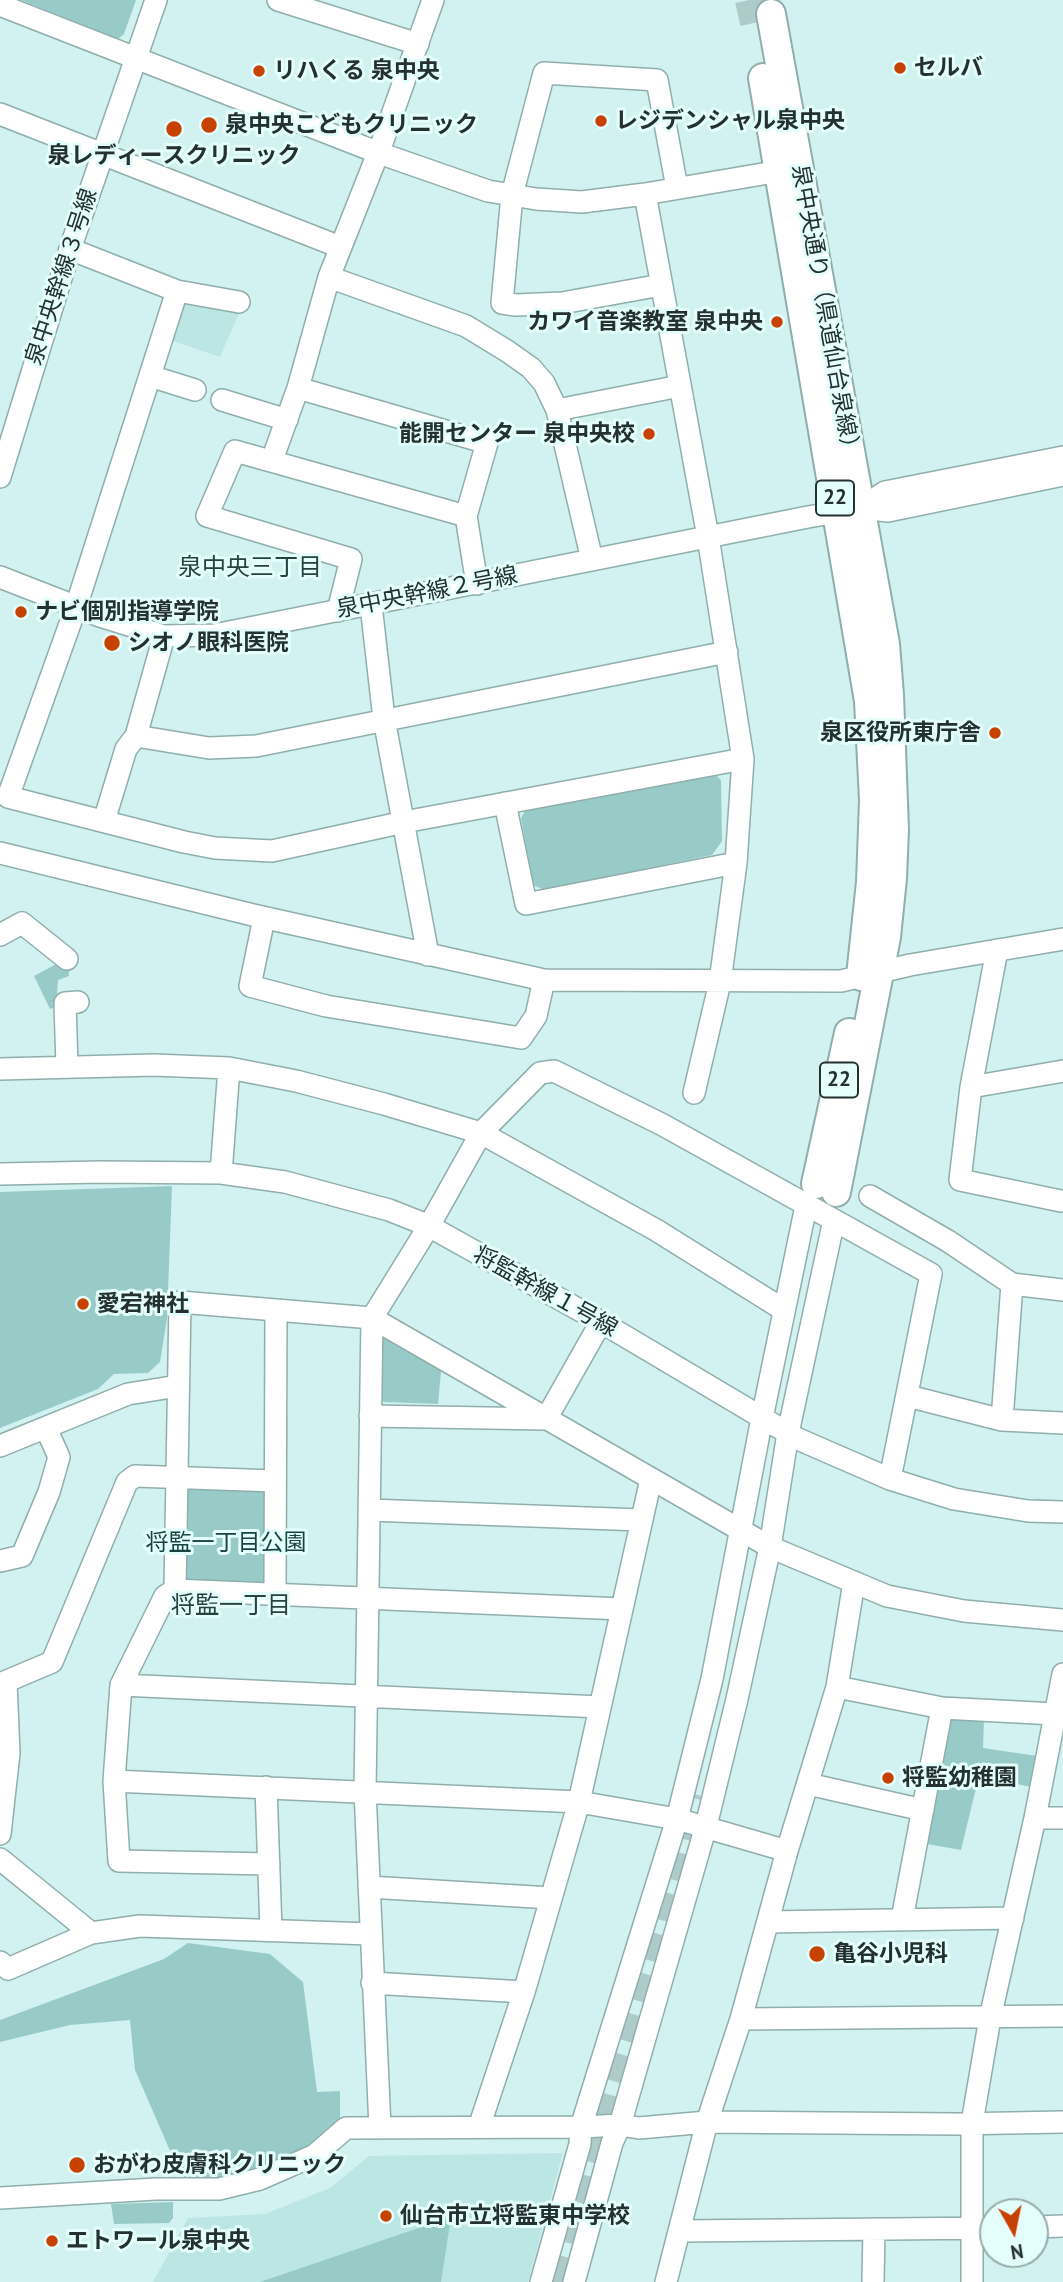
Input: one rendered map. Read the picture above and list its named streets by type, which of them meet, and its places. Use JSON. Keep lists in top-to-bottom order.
{
  "streets": {
    "main road": ["泉中央通り（県道仙台泉線）", "22"],
    "street": ["泉中央幹線３号線", "泉中央幹線２号線", "将監幹線１号線"]
  },
  "crossings": [
    ["泉中央通り（県道仙台泉線）", "泉中央幹線２号線"]
  ],
  "districts": ["泉中央三丁目", "将監一丁目"],
  "parks": ["将監一丁目公園"],
  "places": [
    "セルバ",
    "リハくる 泉中央",
    "レジデンシャル泉中央",
    "泉中央こどもクリニック",
    "泉レディースクリニック",
    "カワイ音楽教室 泉中央",
    "能開センター 泉中央校",
    "ナビ個別指導学院",
    "シオノ眼科医院",
    "泉区役所東庁舎",
    "愛宕神社",
    "将監幼稚園",
    "亀谷小児科",
    "おがわ皮膚科クリニック",
    "仙台市立将監東中学校",
    "エトワール泉中央"
  ],
  "north": "bottom"
}
